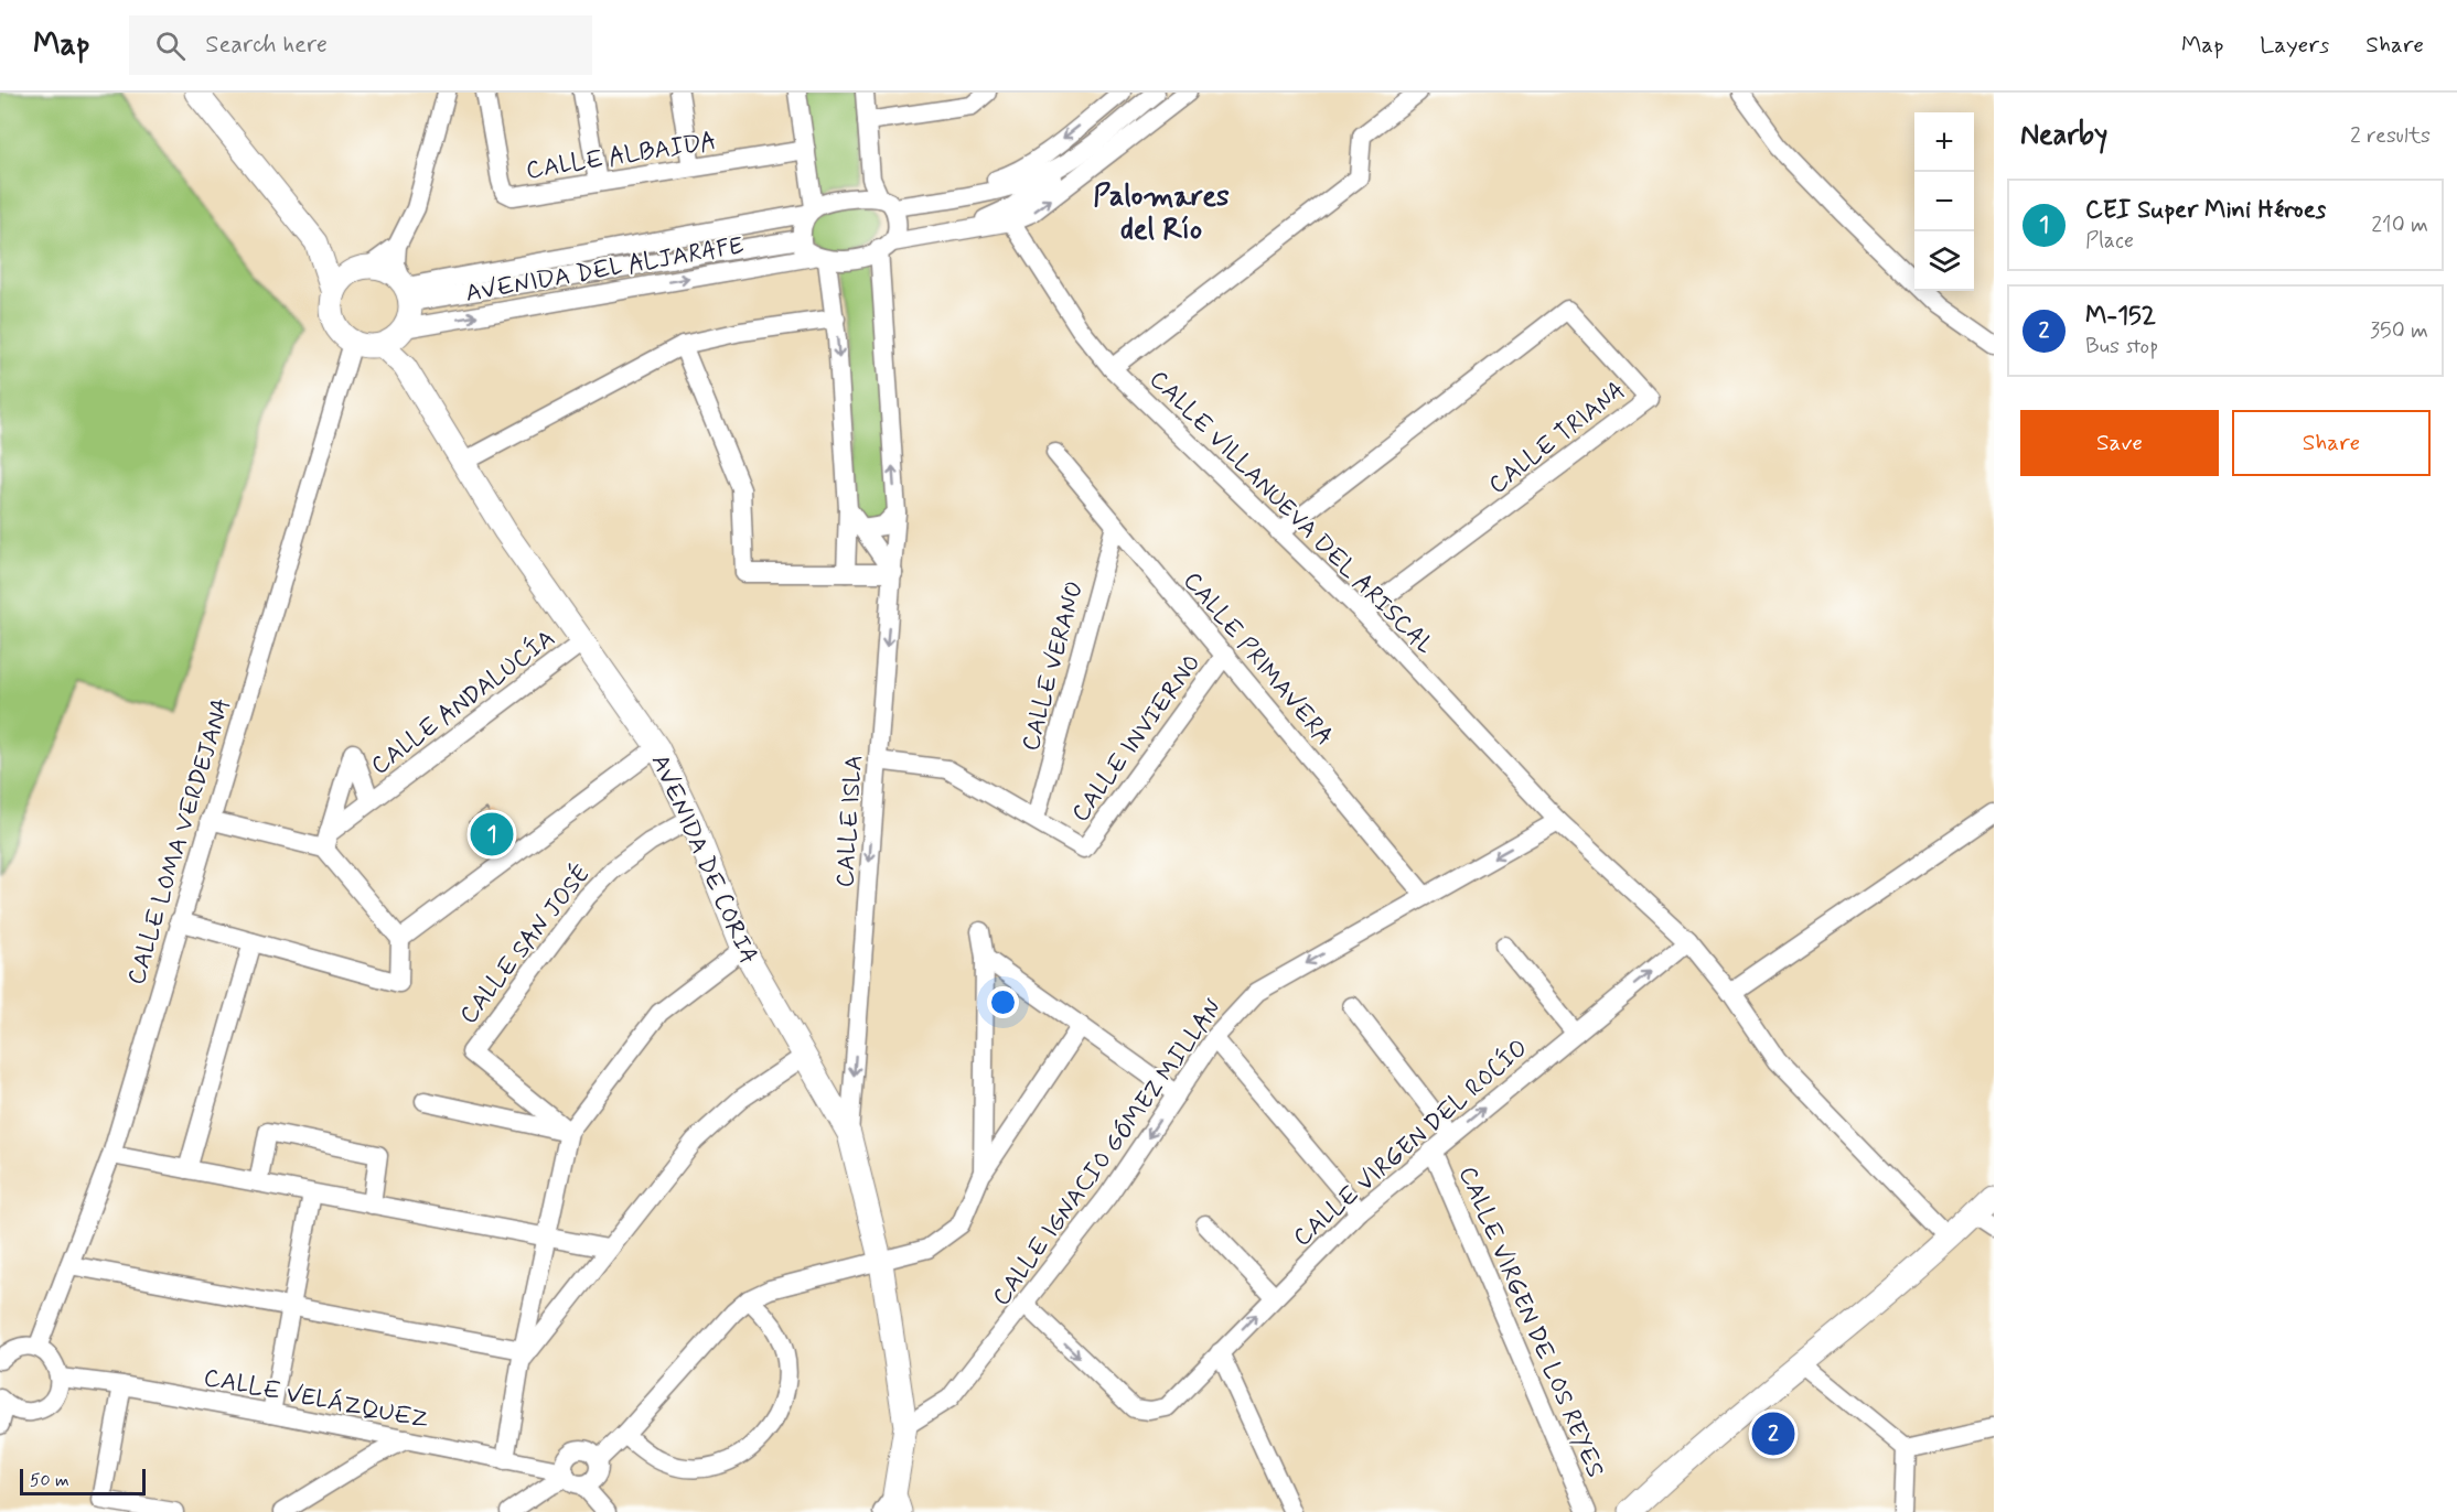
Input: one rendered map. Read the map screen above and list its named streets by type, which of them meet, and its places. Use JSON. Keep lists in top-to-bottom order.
{
  "streets": {
    "main road": ["AVENIDA DE CORIA"],
    "street": [
      "CALLE ALBAIDA",
      "AVENIDA DEL ALJARAFE",
      "CALLE TRIANA",
      "CALLE VILLANUEVA DEL ARISCAL",
      "CALLE PRIMAVERA",
      "CALLE VERANO",
      "CALLE ANDALUCÍA",
      "CALLE INVIERNO",
      "CALLE ISLA",
      "CALLE LOMA VERDEJANA",
      "CALLE SAN JOSÉ",
      "CALLE VIRGEN DEL ROCÍO",
      "CALLE IGNACIO GÓMEZ MILLAN",
      "CALLE VIRGEN DE LOS REYES",
      "CALLE VELÁZQUEZ"
    ]
  },
  "crossings": [
    ["AVENIDA DEL ALJARAFE", "CALLE VILLANUEVA DEL ARISCAL"],
    ["AVENIDA DEL ALJARAFE", "CALLE ISLA"],
    ["AVENIDA DEL ALJARAFE", "CALLE LOMA VERDEJANA"],
    ["AVENIDA DEL ALJARAFE", "AVENIDA DE CORIA"],
    ["CALLE TRIANA", "CALLE VILLANUEVA DEL ARISCAL"],
    ["CALLE VILLANUEVA DEL ARISCAL", "CALLE IGNACIO GÓMEZ MILLAN"],
    ["CALLE PRIMAVERA", "CALLE VERANO"],
    ["CALLE PRIMAVERA", "CALLE INVIERNO"],
    ["CALLE PRIMAVERA", "CALLE IGNACIO GÓMEZ MILLAN"],
    ["CALLE VERANO", "CALLE INVIERNO"],
    ["CALLE ANDALUCÍA", "AVENIDA DE CORIA"],
    ["CALLE ISLA", "AVENIDA DE CORIA"],
    ["CALLE LOMA VERDEJANA", "AVENIDA DE CORIA"],
    ["AVENIDA DE CORIA", "CALLE SAN JOSÉ"],
    ["AVENIDA DE CORIA", "CALLE IGNACIO GÓMEZ MILLAN"],
    ["CALLE VIRGEN DEL ROCÍO", "CALLE IGNACIO GÓMEZ MILLAN"],
    ["CALLE VIRGEN DEL ROCÍO", "CALLE VIRGEN DE LOS REYES"]
  ],
  "one_way": ["CALLE VIRGEN DEL ROCÍO"],
  "districts": ["Palomares del Río"],
  "scale_bar": "50 m",
  "page": {
    "header": "Map",
    "search": "Search here",
    "nav": ["Map", "Layers", "Share"],
    "heading": ["Nearby", "2 results"],
    "map_buttons": ["+", "−"],
    "list": [
      {
        "mark": "1",
        "name": "CEI Super Mini Héroes",
        "note": "Place",
        "value": "210 m"
      },
      {
        "mark": "2",
        "name": "M-152",
        "note": "Bus stop",
        "value": "350 m"
      }
    ],
    "buttons": ["Save", "Share"],
    "pins": ["1", "2"],
    "scale": "50 m"
  }
}
